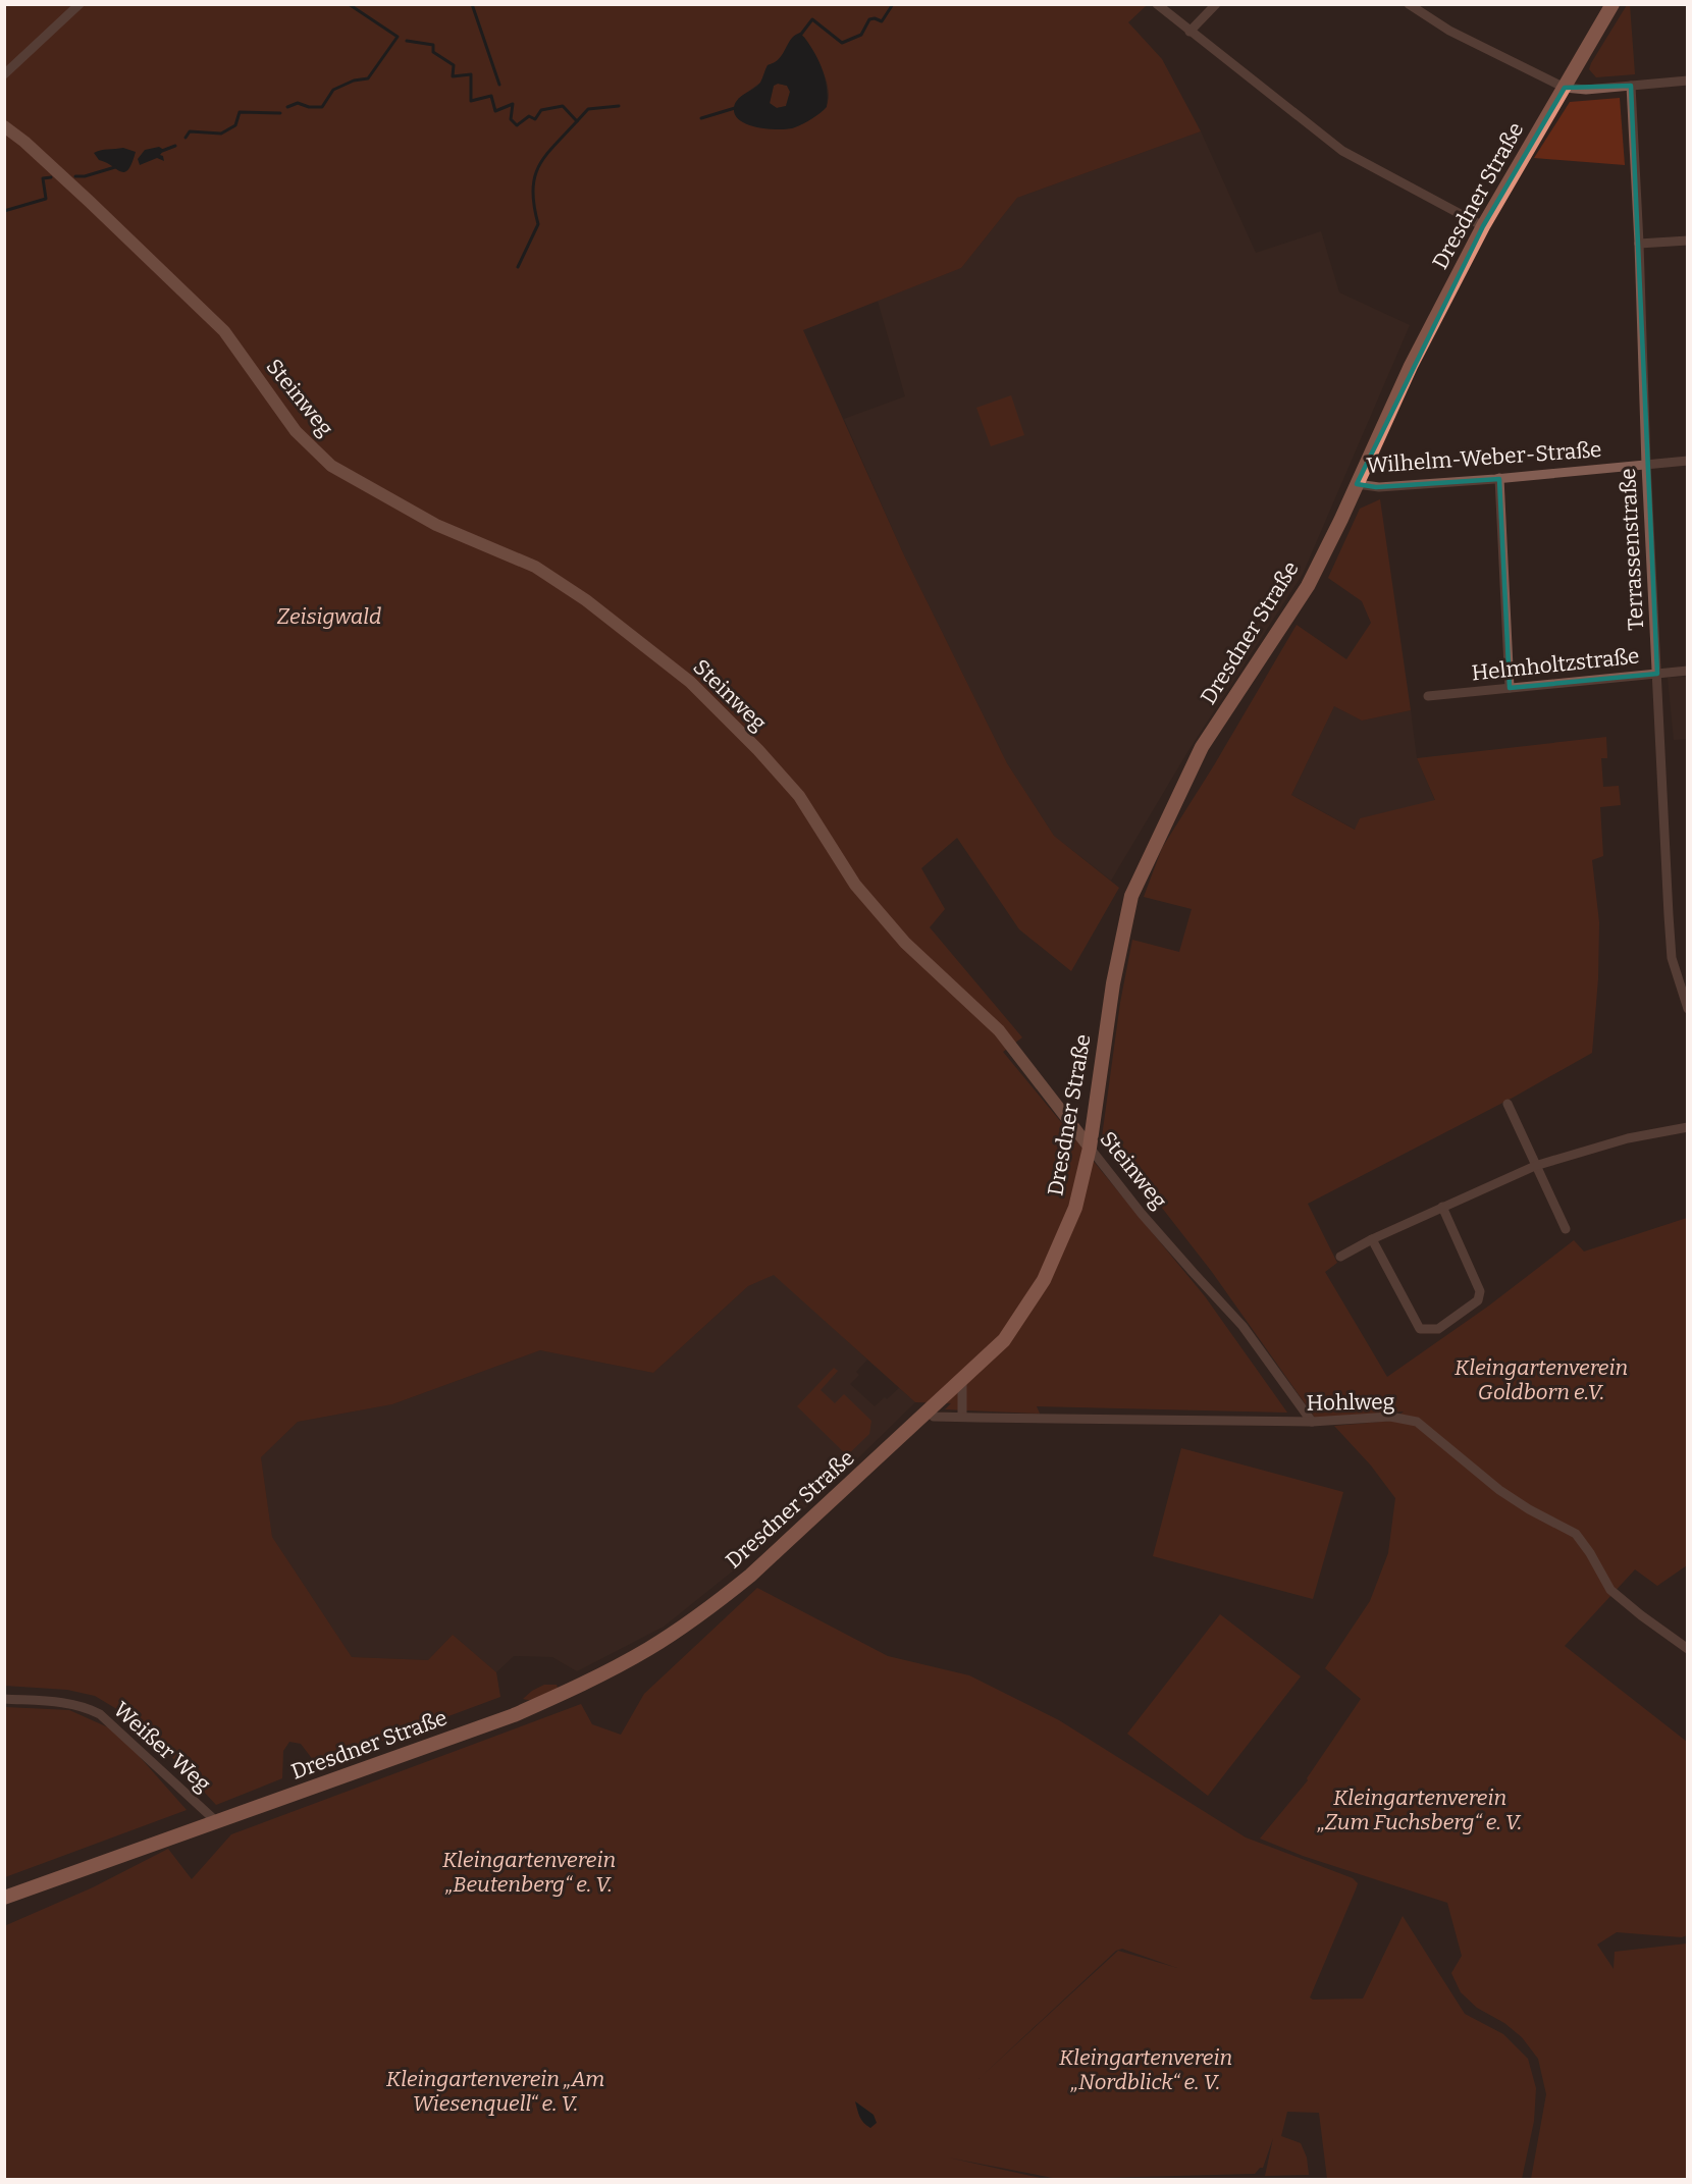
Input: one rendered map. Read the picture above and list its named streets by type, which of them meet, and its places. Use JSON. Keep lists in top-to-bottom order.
{
  "streets": {
    "main road": ["Dresdner Straße"],
    "street": [
      "Steinweg",
      "Wilhelm-Weber-Straße",
      "Terrassenstraße",
      "Helmholtzstraße",
      "Hohlweg",
      "Weißer Weg"
    ]
  },
  "crossings": [
    ["Dresdner Straße", "Steinweg"],
    ["Dresdner Straße", "Wilhelm-Weber-Straße"],
    ["Dresdner Straße", "Hohlweg"],
    ["Dresdner Straße", "Weißer Weg"],
    ["Steinweg", "Hohlweg"],
    ["Wilhelm-Weber-Straße", "Terrassenstraße"],
    ["Terrassenstraße", "Helmholtzstraße"]
  ],
  "parks": [
    "Zeisigwald",
    "Kleingartenverein Goldborn e.V.",
    "Kleingartenverein „Zum Fuchsberg“ e. V.",
    "Kleingartenverein „Beutenberg“ e. V.",
    "Kleingartenverein „Nordblick“ e. V.",
    "Kleingartenverein „Am Wiesenquell“ e. V."
  ]
}
